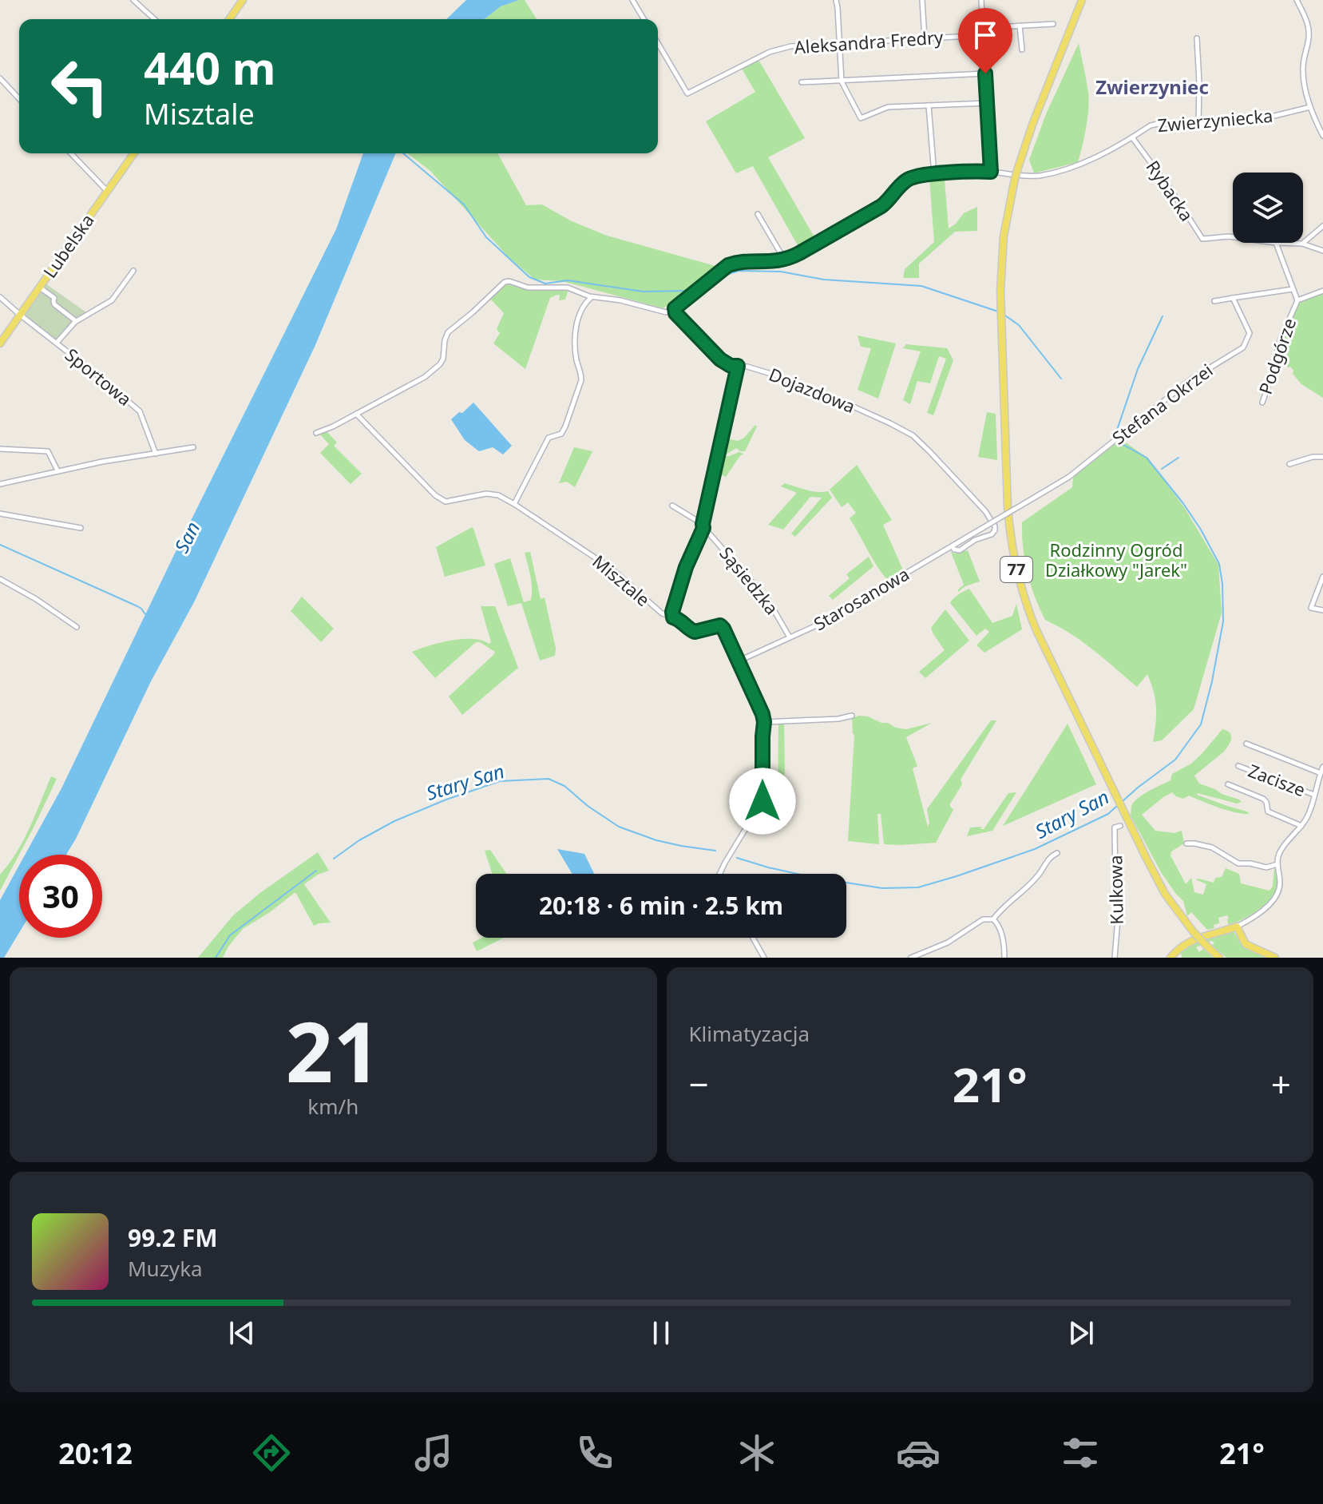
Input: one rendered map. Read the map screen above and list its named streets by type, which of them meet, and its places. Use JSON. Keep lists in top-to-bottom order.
{
  "streets": {
    "main road": ["Lubelska", "77"],
    "street": [
      "Aleksandra Fredry",
      "Zwierzyniecka",
      "Rybacka",
      "Podgórze",
      "Sportowa",
      "Dojazdowa",
      "Stefana Okrzei",
      "Misztale",
      "Sąsiedzka",
      "Starosanowa",
      "Zacisze",
      "Kulkowa"
    ]
  },
  "crossings": [
    ["Zwierzyniecka", "Rybacka"],
    ["Zwierzyniecka", "Dojazdowa"],
    ["Lubelska", "Sportowa"],
    ["Dojazdowa", "Starosanowa"],
    ["Stefana Okrzei", "Starosanowa"],
    ["Misztale", "Starosanowa"],
    ["Sąsiedzka", "Starosanowa"]
  ],
  "districts": ["Zwierzyniec"],
  "water": ["San", "Stary San"],
  "parks": ["Rodzinny Ogród Działkowy \"Jarek\""],
  "page": {
    "turn": ["440 m", "Misztale"],
    "limit": "30",
    "trip": "20:18 · 6 min · 2.5 km",
    "tile": [
      ["21", "km/h"],
      "Klimatyzacja"
    ],
    "heat": ["−", "21°", "+"],
    "song": ["99.2 FM", "Muzyka"],
    "tabs": ["20:12", "21°"]
  }
}
